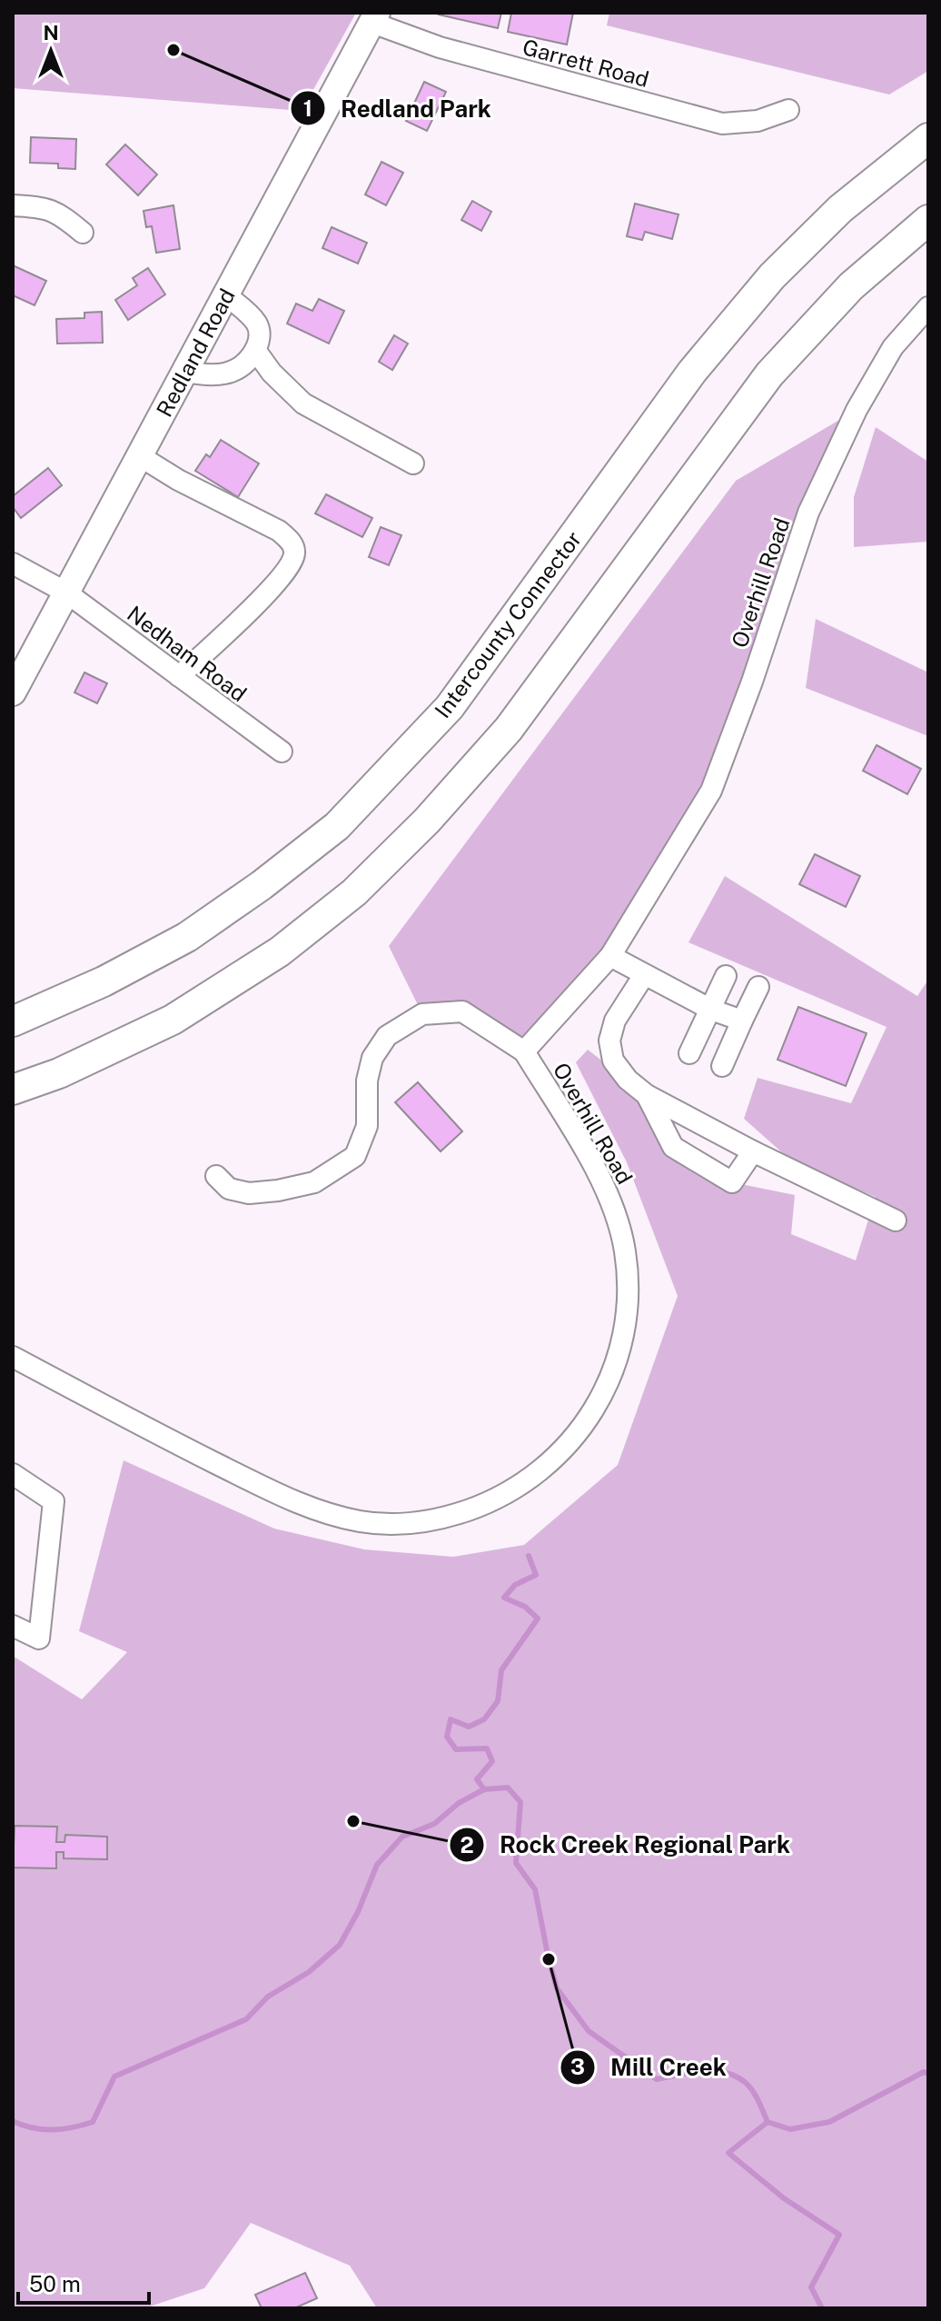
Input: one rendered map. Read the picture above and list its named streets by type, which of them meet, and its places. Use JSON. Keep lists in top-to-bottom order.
{
  "streets": {
    "highway": ["Intercounty Connector"],
    "main road": ["Redland Road"],
    "street": ["Garrett Road", "Overhill Road", "Nedham Road"]
  },
  "crossings": [
    ["Garrett Road", "Redland Road"],
    ["Redland Road", "Nedham Road"]
  ],
  "places": ["Redland Park", "Rock Creek Regional Park", "Mill Creek"],
  "scale_bar": "50 m",
  "north": "top"
}
